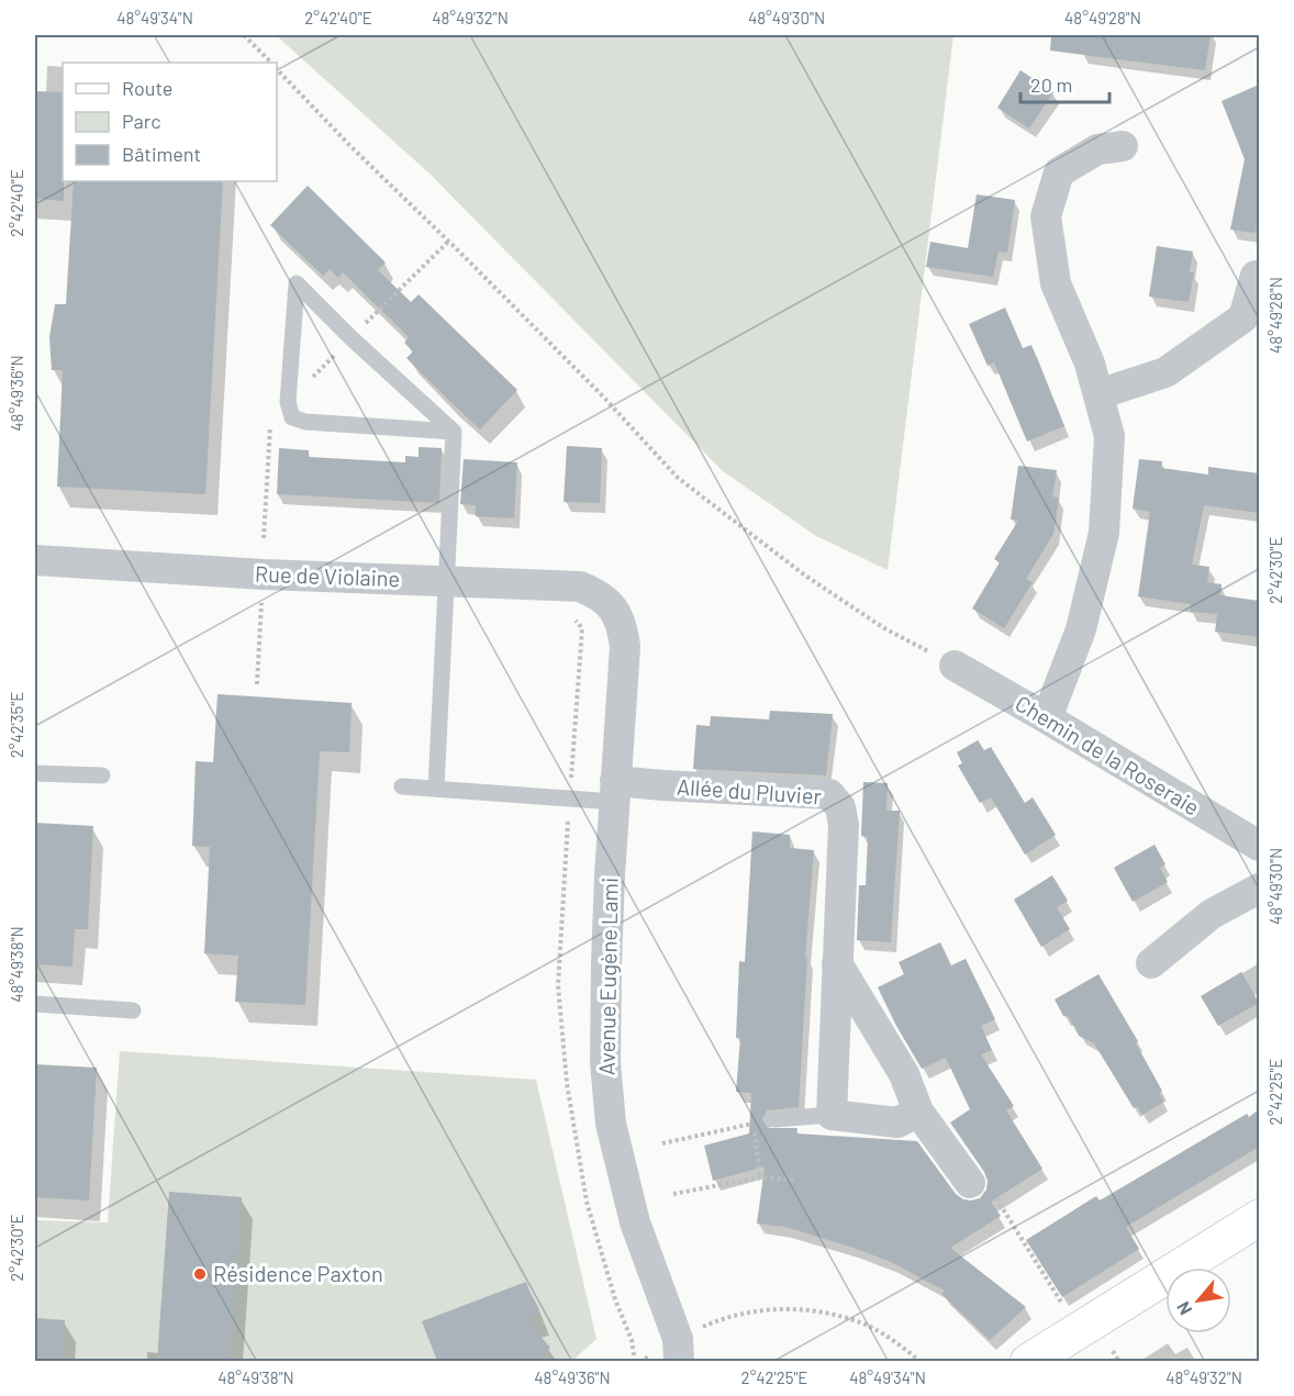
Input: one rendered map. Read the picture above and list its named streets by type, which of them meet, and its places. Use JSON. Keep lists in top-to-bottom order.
{
  "streets": {
    "street": [
      "Rue de Violaine",
      "Chemin de la Roseraie",
      "Allée du Pluvier",
      "Avenue Eugène Lami"
    ]
  },
  "crossings": [
    ["Rue de Violaine", "Avenue Eugène Lami"],
    ["Allée du Pluvier", "Avenue Eugène Lami"]
  ],
  "places": ["Résidence Paxton"],
  "legend": ["Route", "Parc", "Bâtiment"],
  "scale_bar": "20 m",
  "north": "bottom left",
  "coordinates": [
    "48°49'34\"N",
    "2°42'40\"E",
    "48°49'32\"N",
    "48°49'30\"N",
    "48°49'28\"N",
    "48°49'36\"N",
    "2°42'30\"E",
    "2°42'35\"E",
    "48°49'38\"N",
    "2°42'25\"E"
  ]
}
